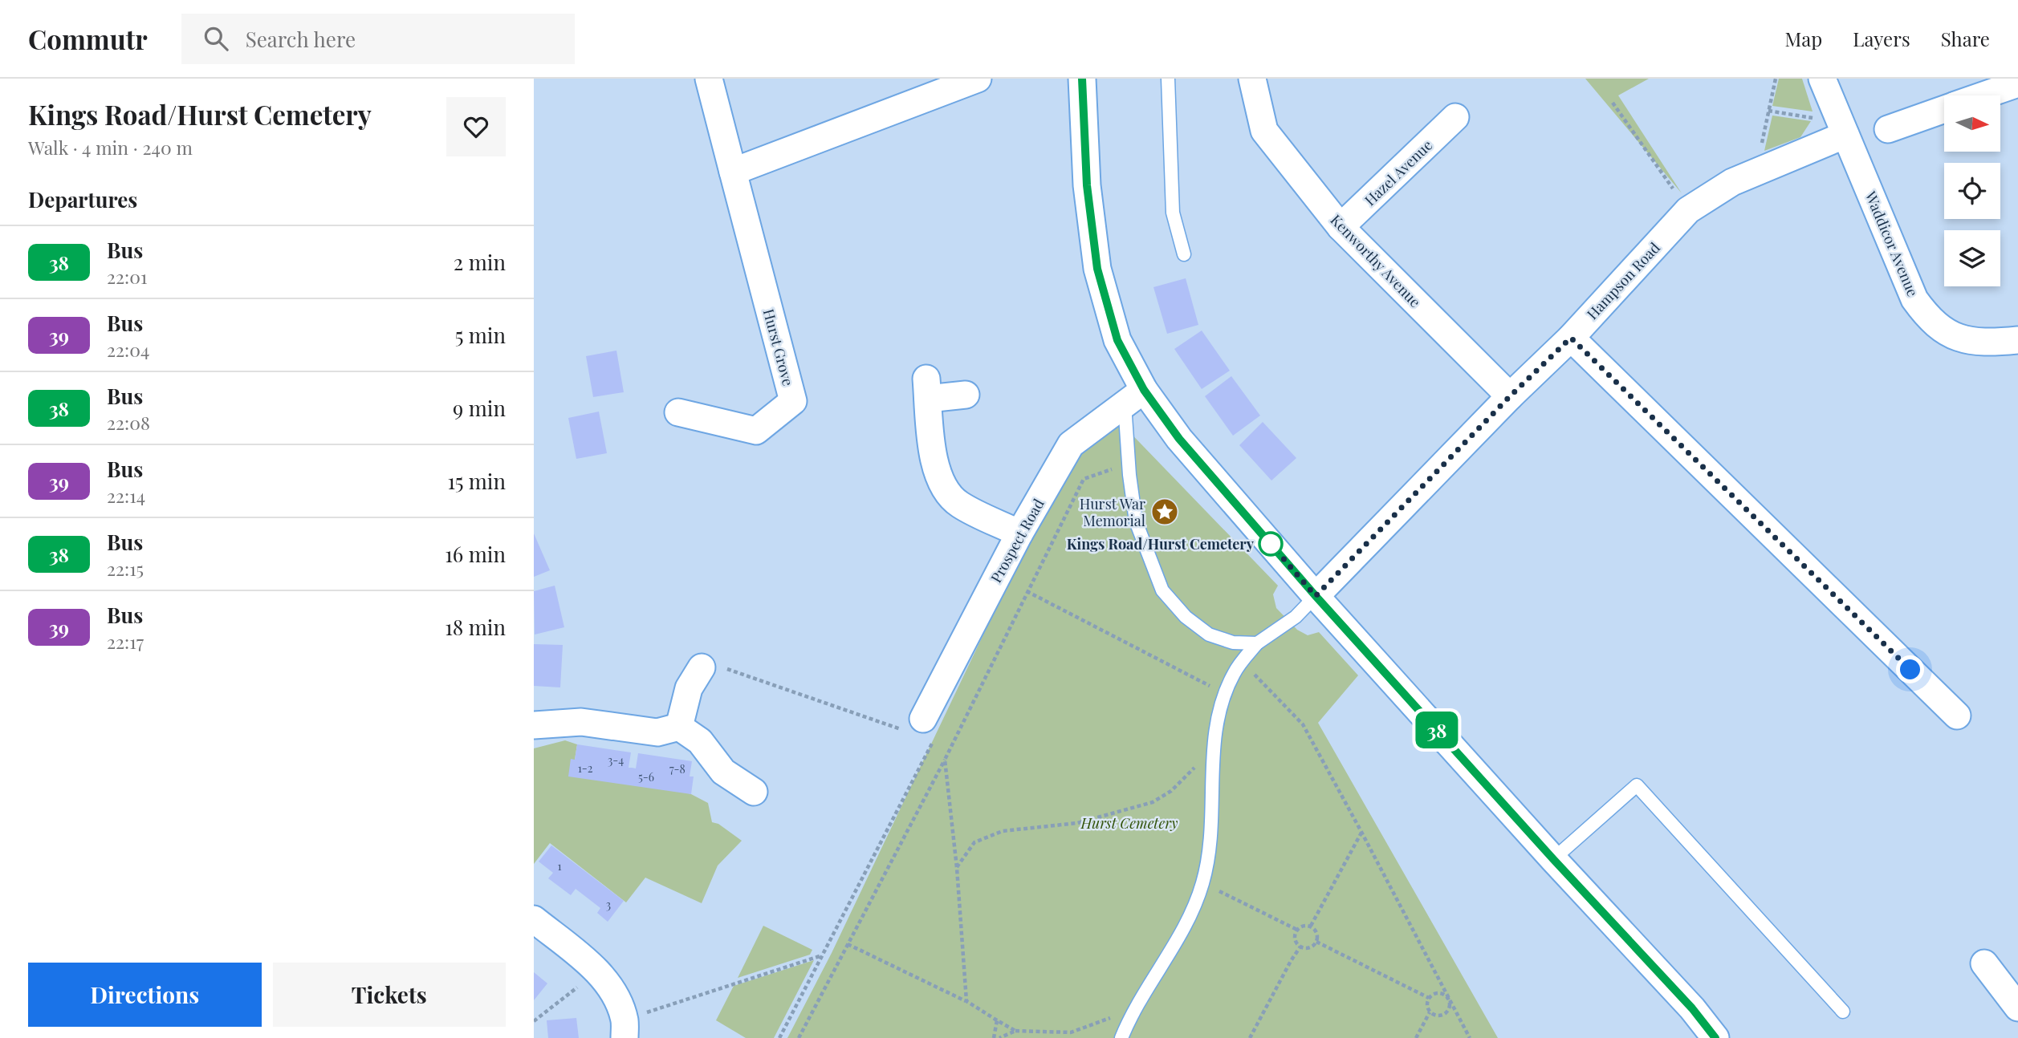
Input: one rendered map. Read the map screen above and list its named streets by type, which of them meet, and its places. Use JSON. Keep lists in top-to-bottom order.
{
  "streets": {
    "street": [
      "Hazel Avenue",
      "Waddicor Avenue",
      "Kenworthy Avenue",
      "Hampson Road",
      "Hurst Grove",
      "Prospect Road"
    ]
  },
  "crossings": [
    ["Hazel Avenue", "Kenworthy Avenue"],
    ["Waddicor Avenue", "Hampson Road"],
    ["Kenworthy Avenue", "Hampson Road"]
  ],
  "parks": ["Hurst Cemetery"],
  "places": {
    "place": ["Hurst War Memorial"],
    "other": ["Kings Road/Hurst Cemetery"]
  },
  "lines": ["bus line 38"],
  "house_numbers": [
    "3-4",
    "1-2",
    "7-8",
    "5-6",
    "1",
    "3"
  ],
  "north": "right",
  "page": {
    "header": "Commutr",
    "search": "Search here",
    "nav": ["Map", "Layers", "Share"],
    "heading": [
      ["Kings Road/Hurst Cemetery", "Walk · 4 min · 240 m"],
      "Departures"
    ],
    "on_map": "38",
    "list": [
      {
        "mark": "38",
        "name": "Bus",
        "note": "22:01",
        "value": "2 min"
      },
      {
        "mark": "39",
        "name": "Bus",
        "note": "22:04",
        "value": "5 min"
      },
      {
        "mark": "38",
        "name": "Bus",
        "note": "22:08",
        "value": "9 min"
      },
      {
        "mark": "39",
        "name": "Bus",
        "note": "22:14",
        "value": "15 min"
      },
      {
        "mark": "38",
        "name": "Bus",
        "note": "22:15",
        "value": "16 min"
      },
      {
        "mark": "39",
        "name": "Bus",
        "note": "22:17",
        "value": "18 min"
      }
    ],
    "buttons": ["Directions", "Tickets"]
  }
}
